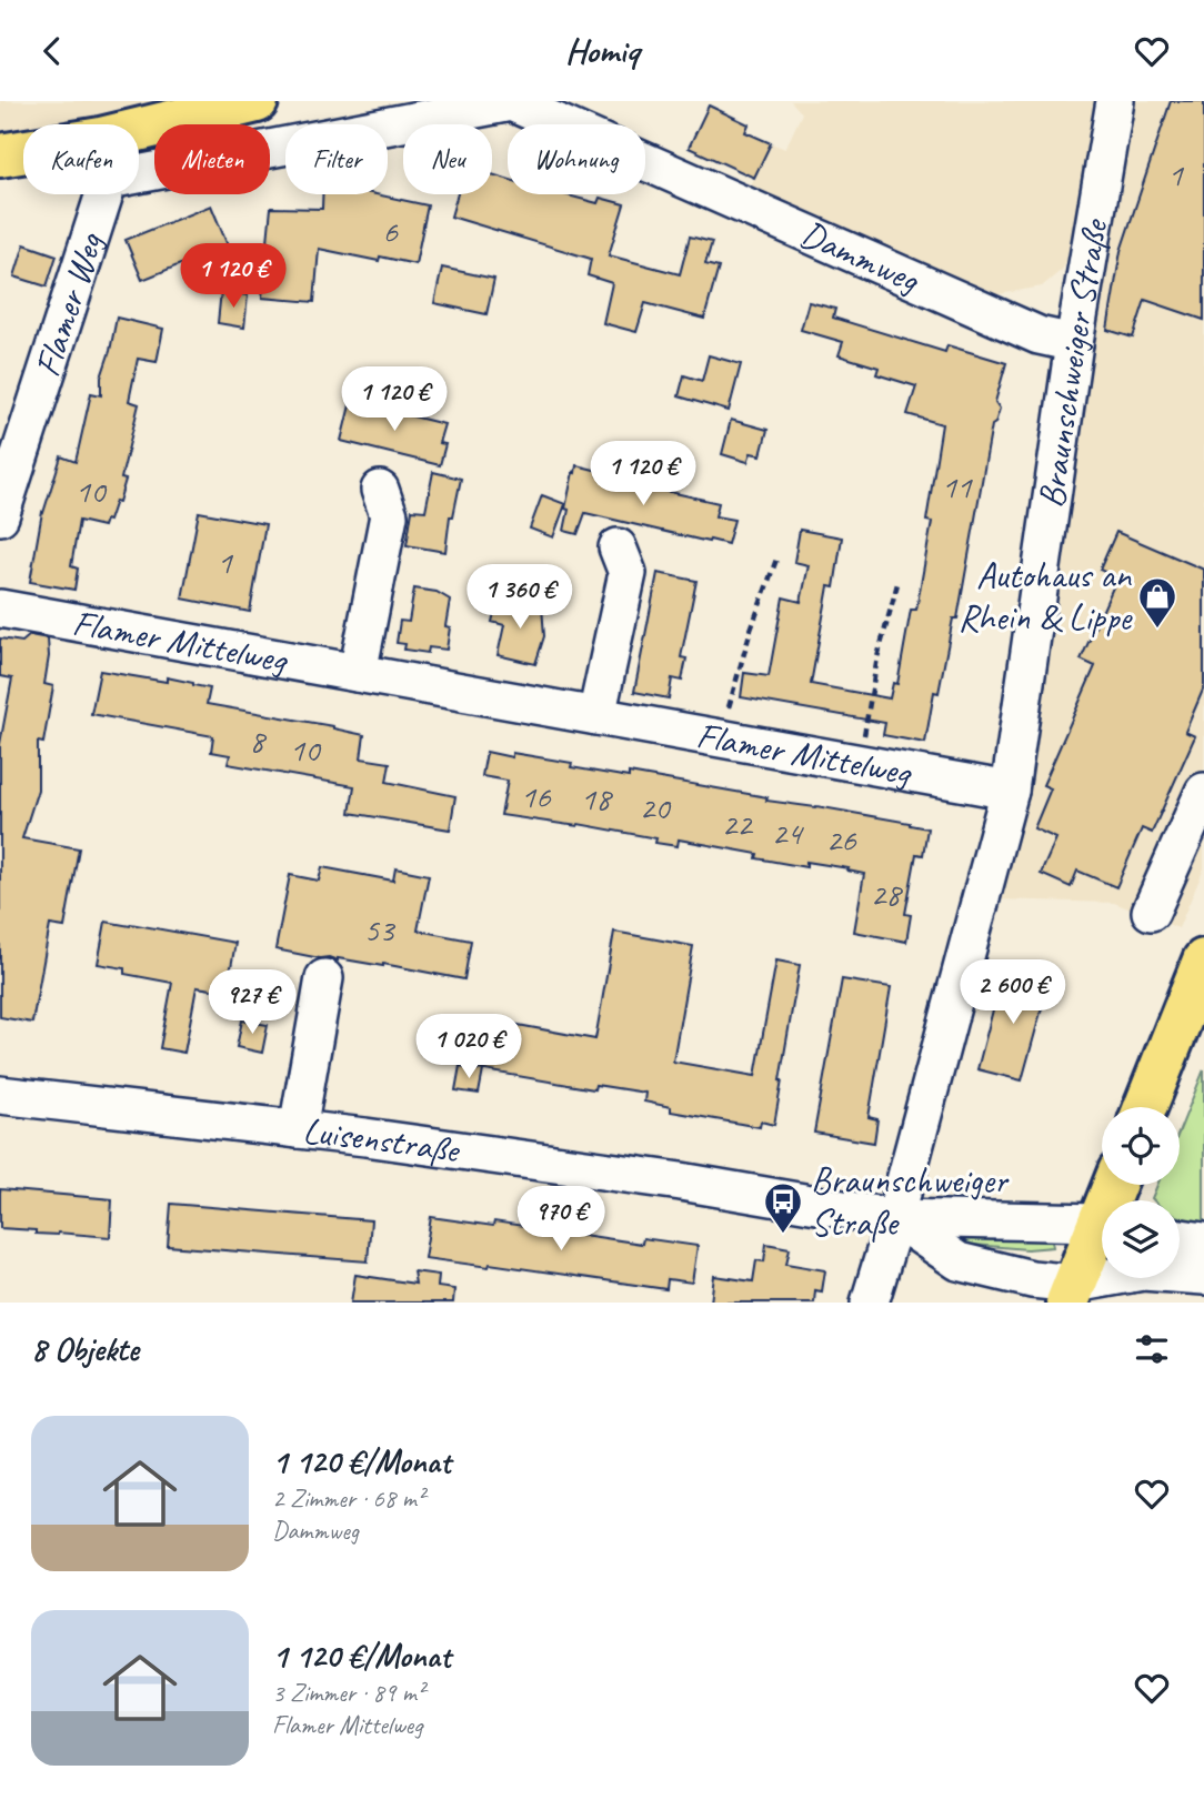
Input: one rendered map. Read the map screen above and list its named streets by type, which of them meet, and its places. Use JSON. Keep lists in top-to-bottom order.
{
  "streets": {
    "street": [
      "Dammweg",
      "Flamer Weg",
      "Braunschweiger Straße",
      "Flamer Mittelweg",
      "Luisenstraße"
    ]
  },
  "crossings": [
    ["Dammweg", "Braunschweiger Straße"],
    ["Braunschweiger Straße", "Flamer Mittelweg"],
    ["Braunschweiger Straße", "Luisenstraße"]
  ],
  "places": {
    "shop": ["Autohaus an Rhein & Lippe"],
    "bus stop": ["Braunschweiger Straße"]
  },
  "house_numbers": [
    "1",
    "6",
    "11",
    "10",
    "1",
    "8",
    "10",
    "16",
    "18",
    "20",
    "22",
    "24",
    "26",
    "28",
    "53"
  ],
  "page": {
    "header": "Homiq",
    "chip": [
      "Kaufen",
      "Mieten",
      "Filter",
      "Neu",
      "Wohnung"
    ],
    "price": [
      "1 120 €",
      "1 120 €",
      "1 120 €",
      "1 360 €",
      "2 600 €",
      "927 €",
      "1 020 €",
      "970 €"
    ],
    "heading": "8 Objekte",
    "list": [
      {
        "name": "1 120 €/Monat",
        "note": "2 Zimmer · 68 m² · Dammweg"
      },
      {
        "name": "1 120 €/Monat",
        "note": "3 Zimmer · 89 m² · Flamer Mittelweg"
      }
    ]
  }
}
